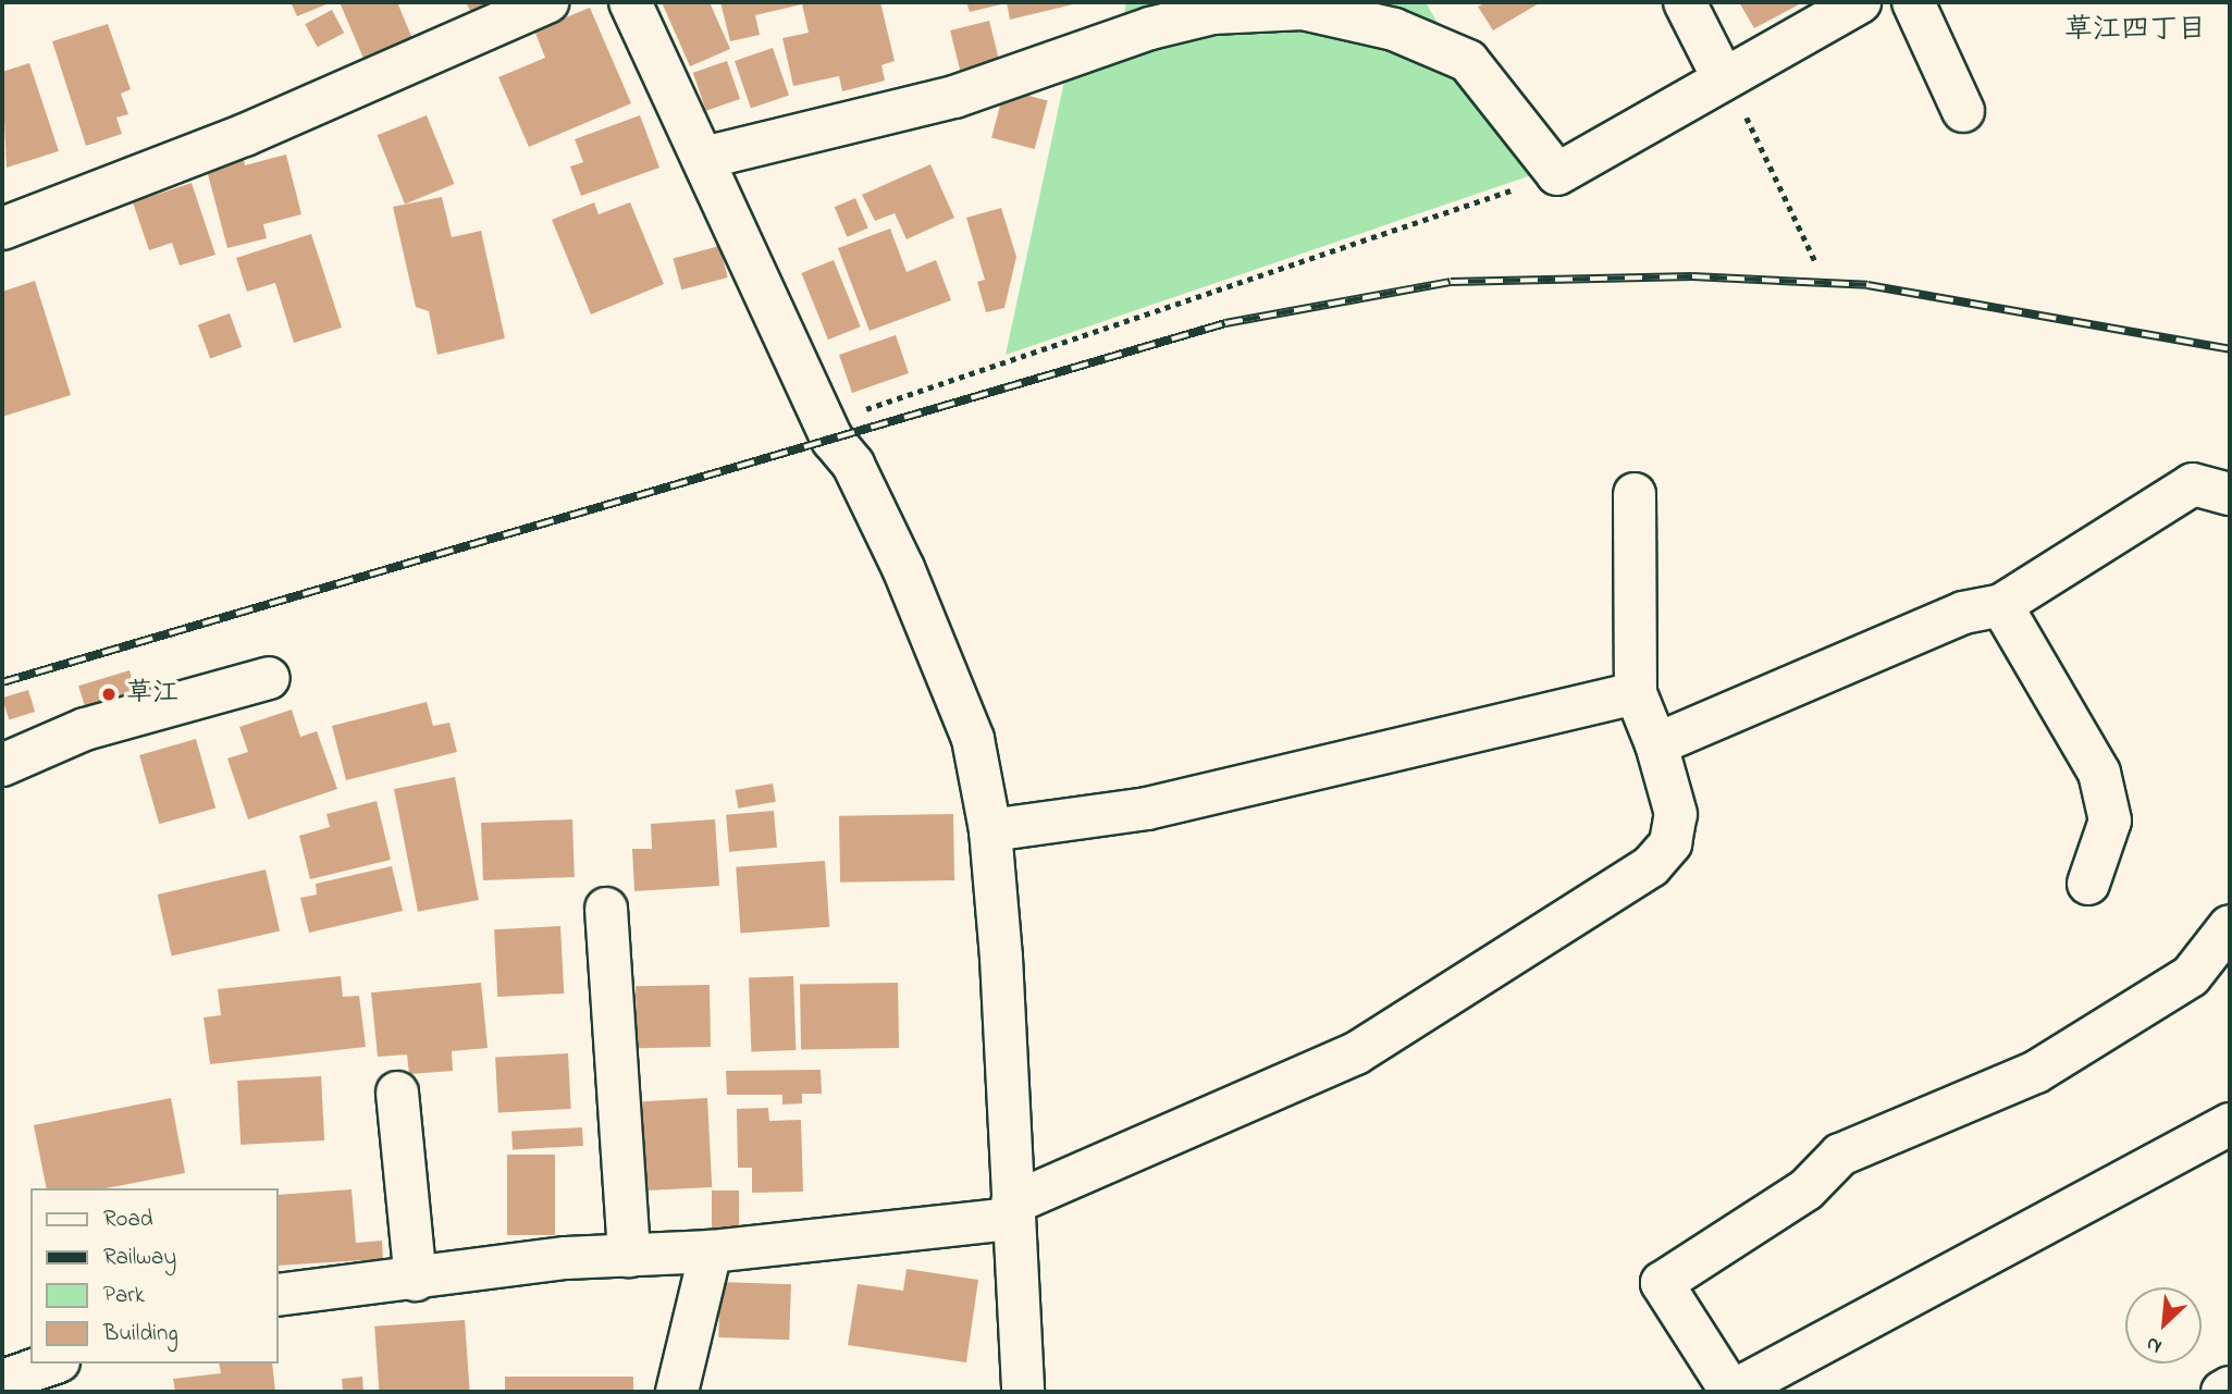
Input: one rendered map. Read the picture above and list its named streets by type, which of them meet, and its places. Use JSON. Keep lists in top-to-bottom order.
{
  "districts": ["草江四丁目"],
  "places": ["草江"],
  "legend": [
    "Road",
    "Railway",
    "Park",
    "Building"
  ],
  "north": "bottom left"
}
